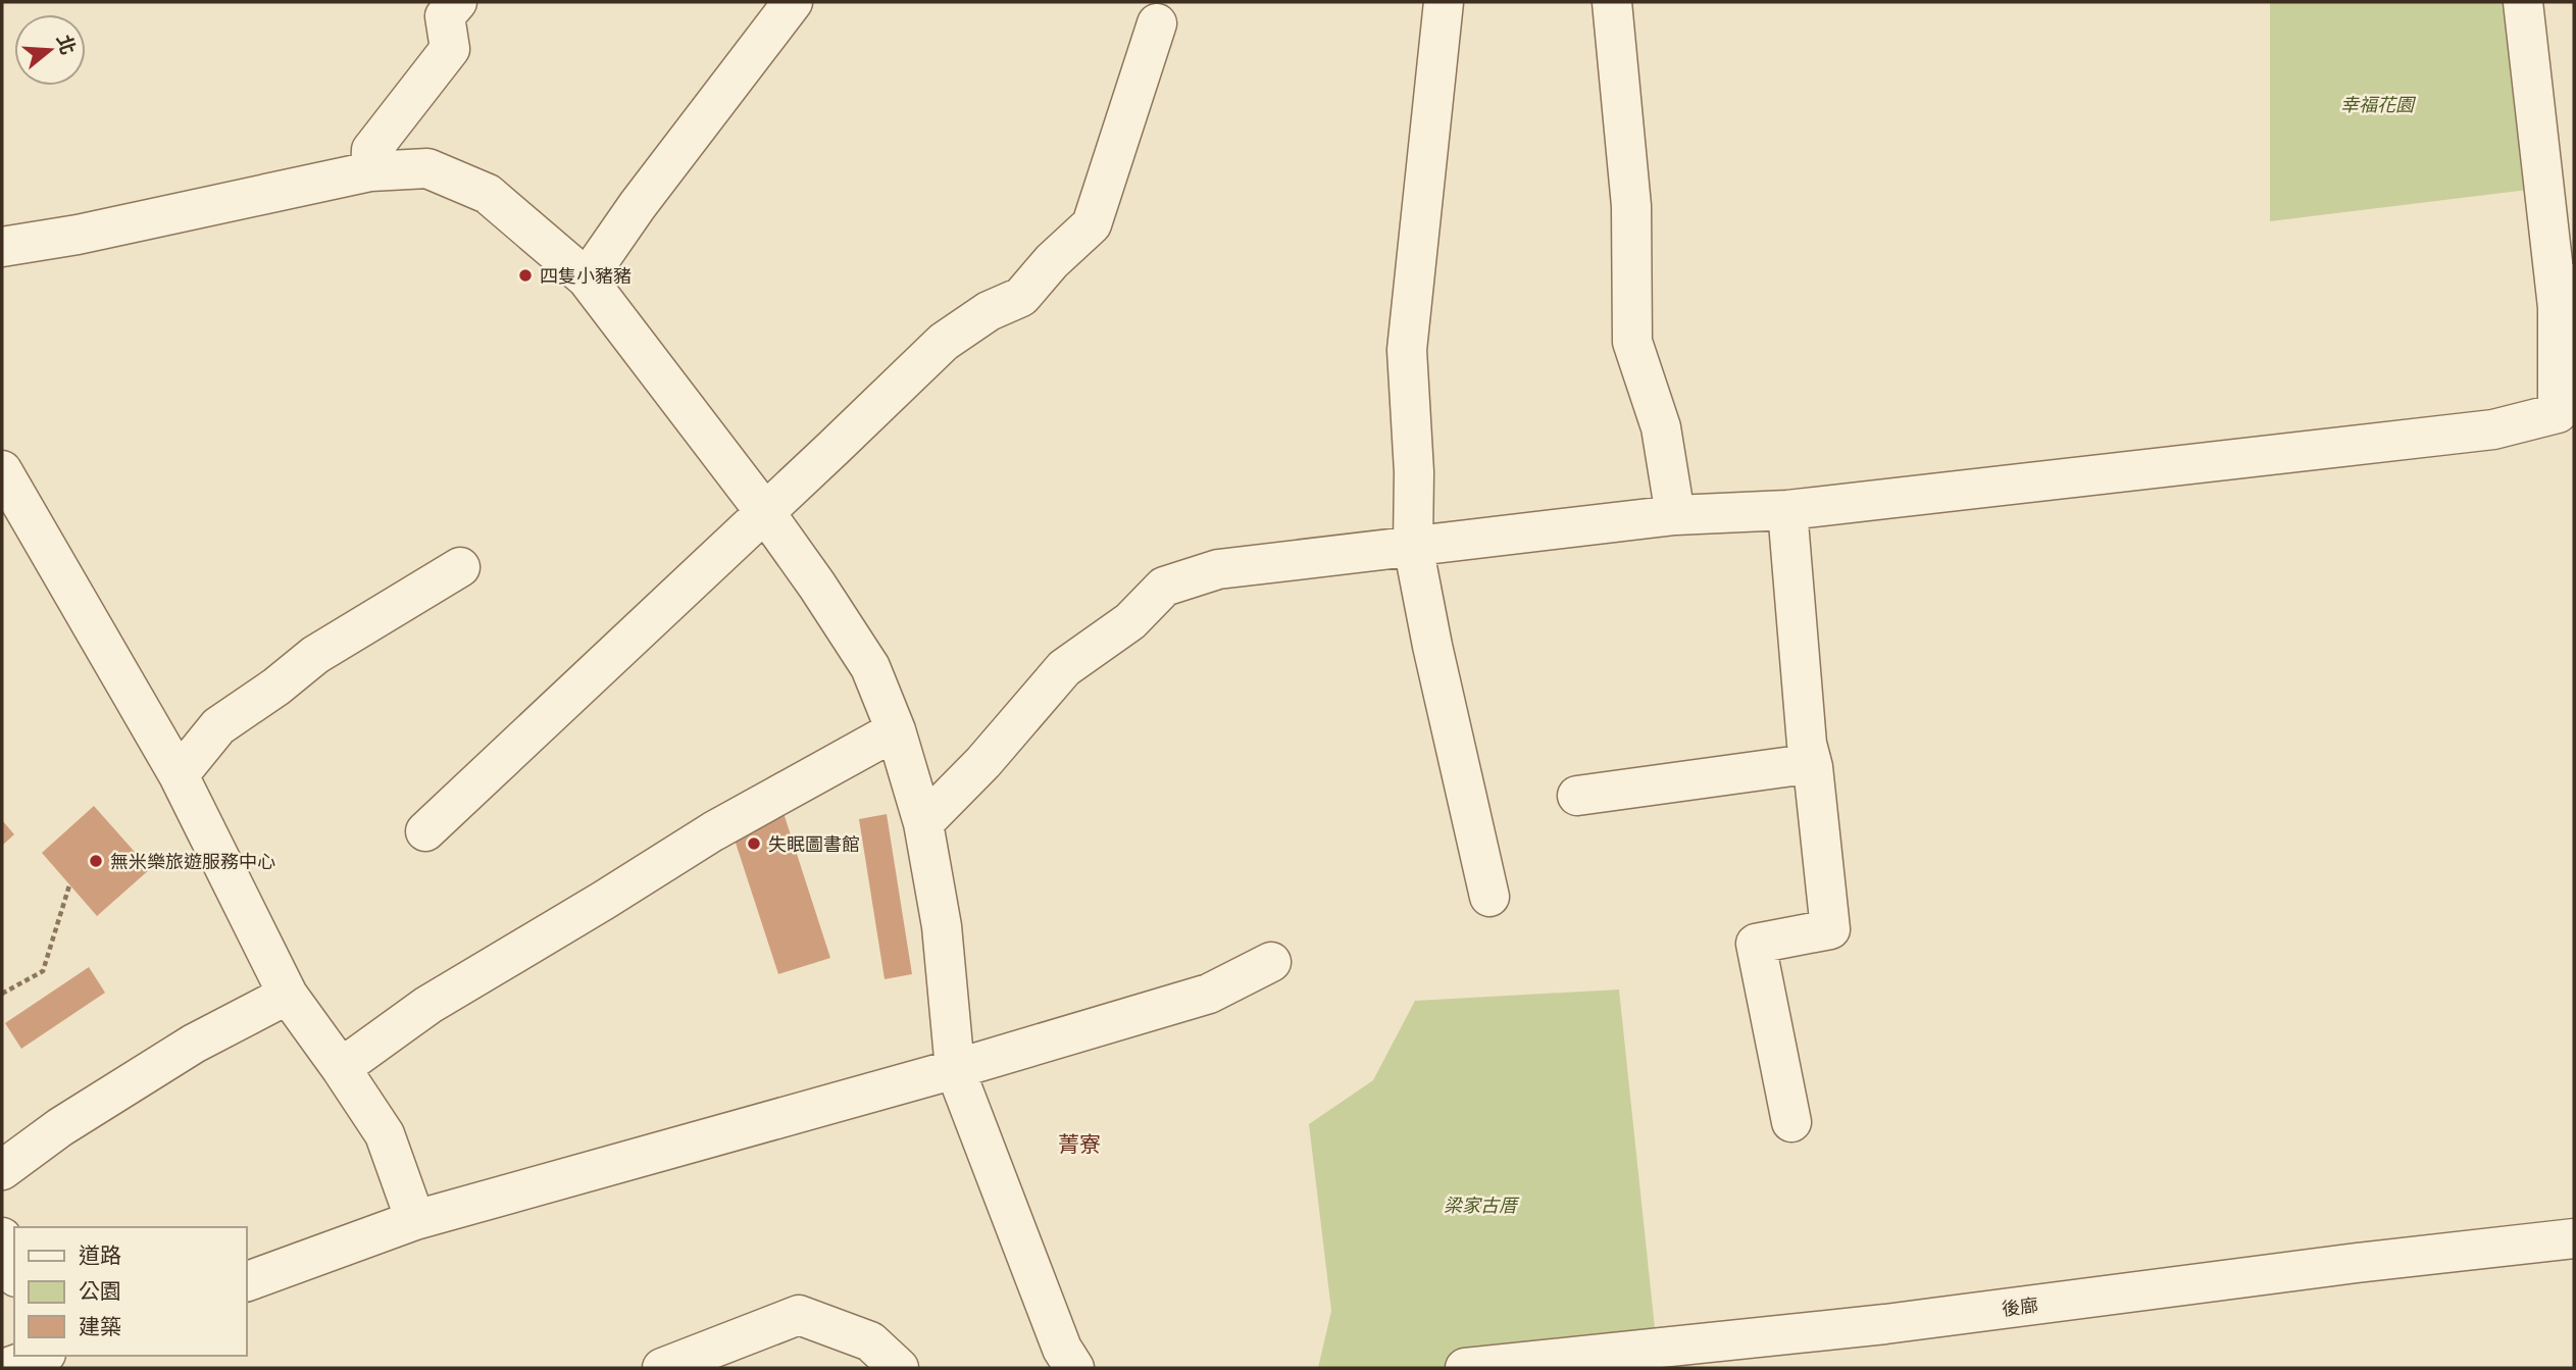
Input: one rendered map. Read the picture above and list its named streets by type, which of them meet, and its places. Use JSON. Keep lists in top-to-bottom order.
{
  "streets": {
    "street": ["後廍"]
  },
  "districts": ["菁寮"],
  "parks": ["幸福花園", "梁家古厝"],
  "places": ["四隻小豬豬", "失眠圖書館", "無米樂旅遊服務中心"],
  "legend": ["道路", "公園", "建築"],
  "north": "right"
}
